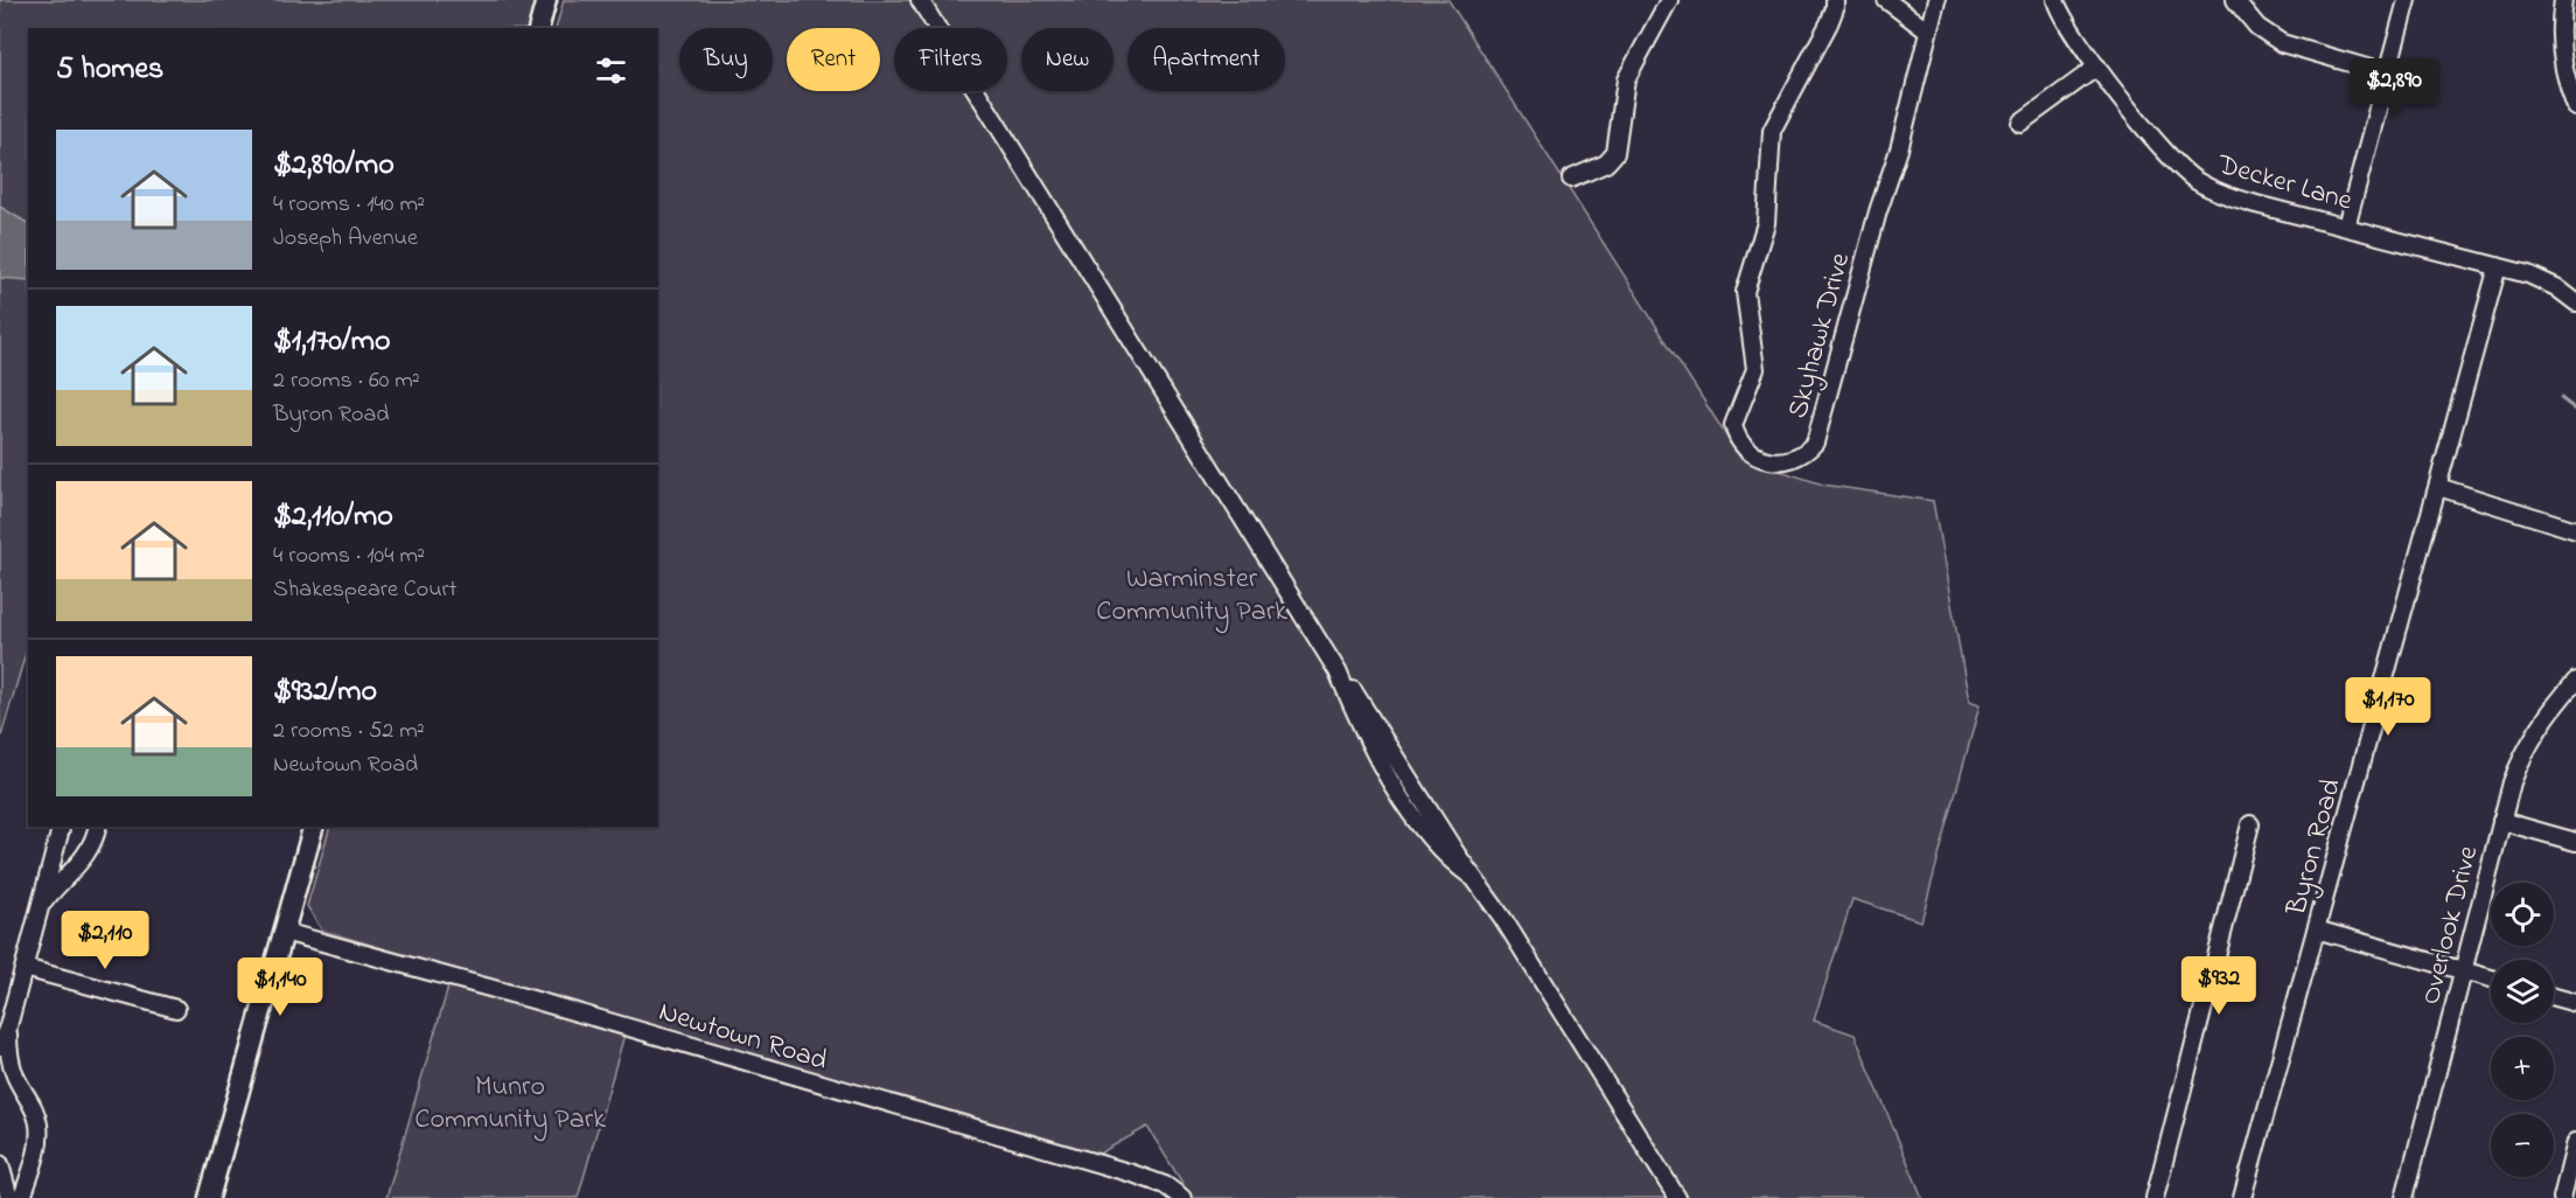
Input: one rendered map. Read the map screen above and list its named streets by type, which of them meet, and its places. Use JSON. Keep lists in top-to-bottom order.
{
  "streets": {
    "street": [
      "Decker Lane",
      "Skyhawk Drive",
      "Byron Road",
      "Overlook Drive",
      "Newtown Road"
    ]
  },
  "crossings": [
    ["Decker Lane", "Byron Road"]
  ],
  "parks": ["Warminster Community Park", "Munro Community Park"],
  "page": {
    "chip": [
      "Buy",
      "Rent",
      "Filters",
      "New",
      "Apartment"
    ],
    "heading": "5 homes",
    "price": [
      "$2,890",
      "$1,170",
      "$2,110",
      "$932",
      "$1,140"
    ],
    "list": [
      {
        "name": "$2,890/mo",
        "note": "4 rooms · 140 m² · Joseph Avenue"
      },
      {
        "name": "$1,170/mo",
        "note": "2 rooms · 60 m² · Byron Road"
      },
      {
        "name": "$2,110/mo",
        "note": "4 rooms · 104 m² · Shakespeare Court"
      },
      {
        "name": "$932/mo",
        "note": "2 rooms · 52 m² · Newtown Road"
      }
    ],
    "map_buttons": ["+", "−"]
  }
}
